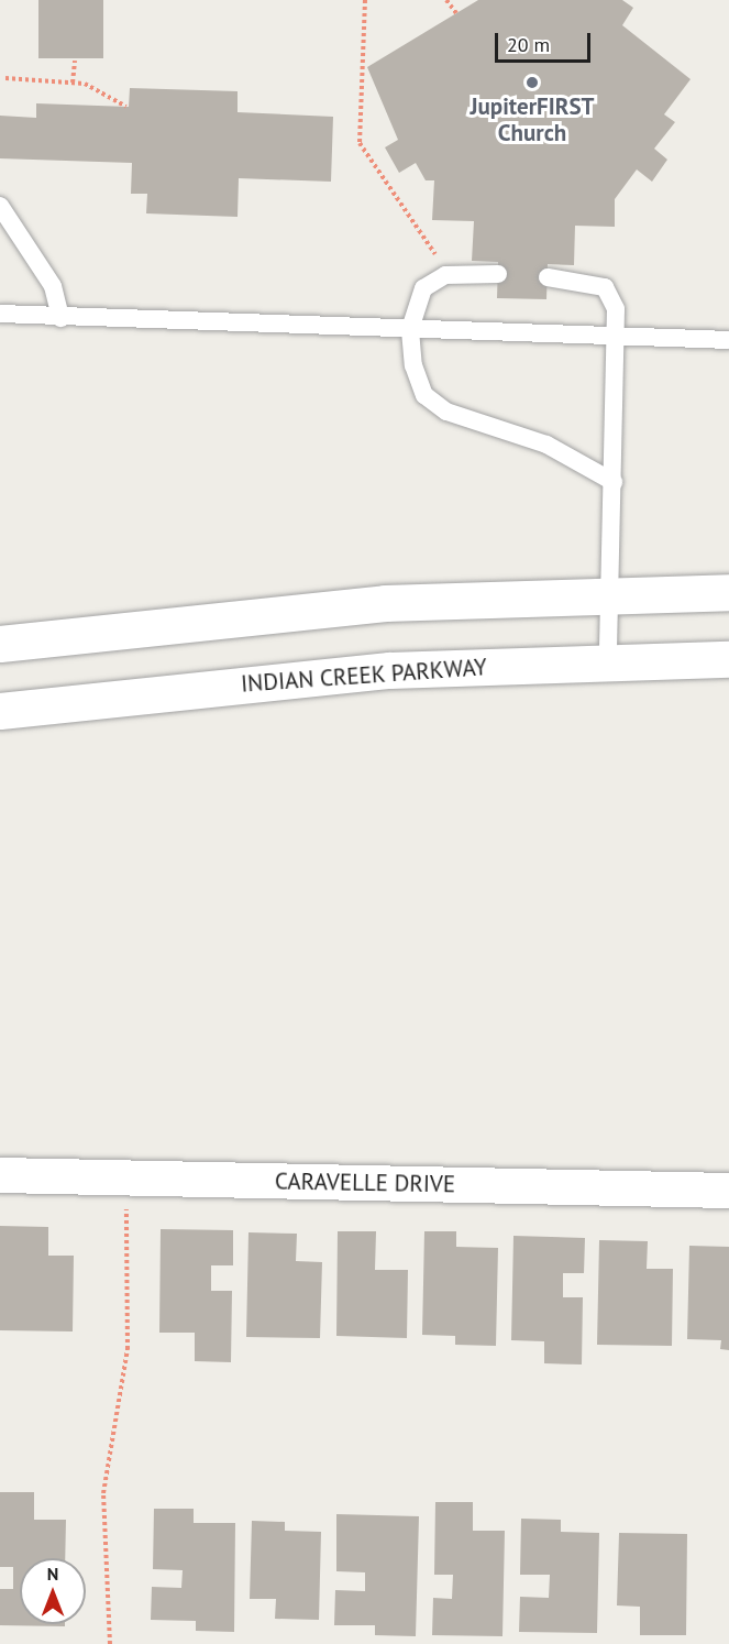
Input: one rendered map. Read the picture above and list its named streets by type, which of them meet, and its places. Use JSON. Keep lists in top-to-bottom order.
{
  "streets": {
    "street": ["INDIAN CREEK PARKWAY", "CARAVELLE DRIVE"]
  },
  "places": ["JupiterFIRST Church"],
  "scale_bar": "20 m",
  "north": "top"
}
